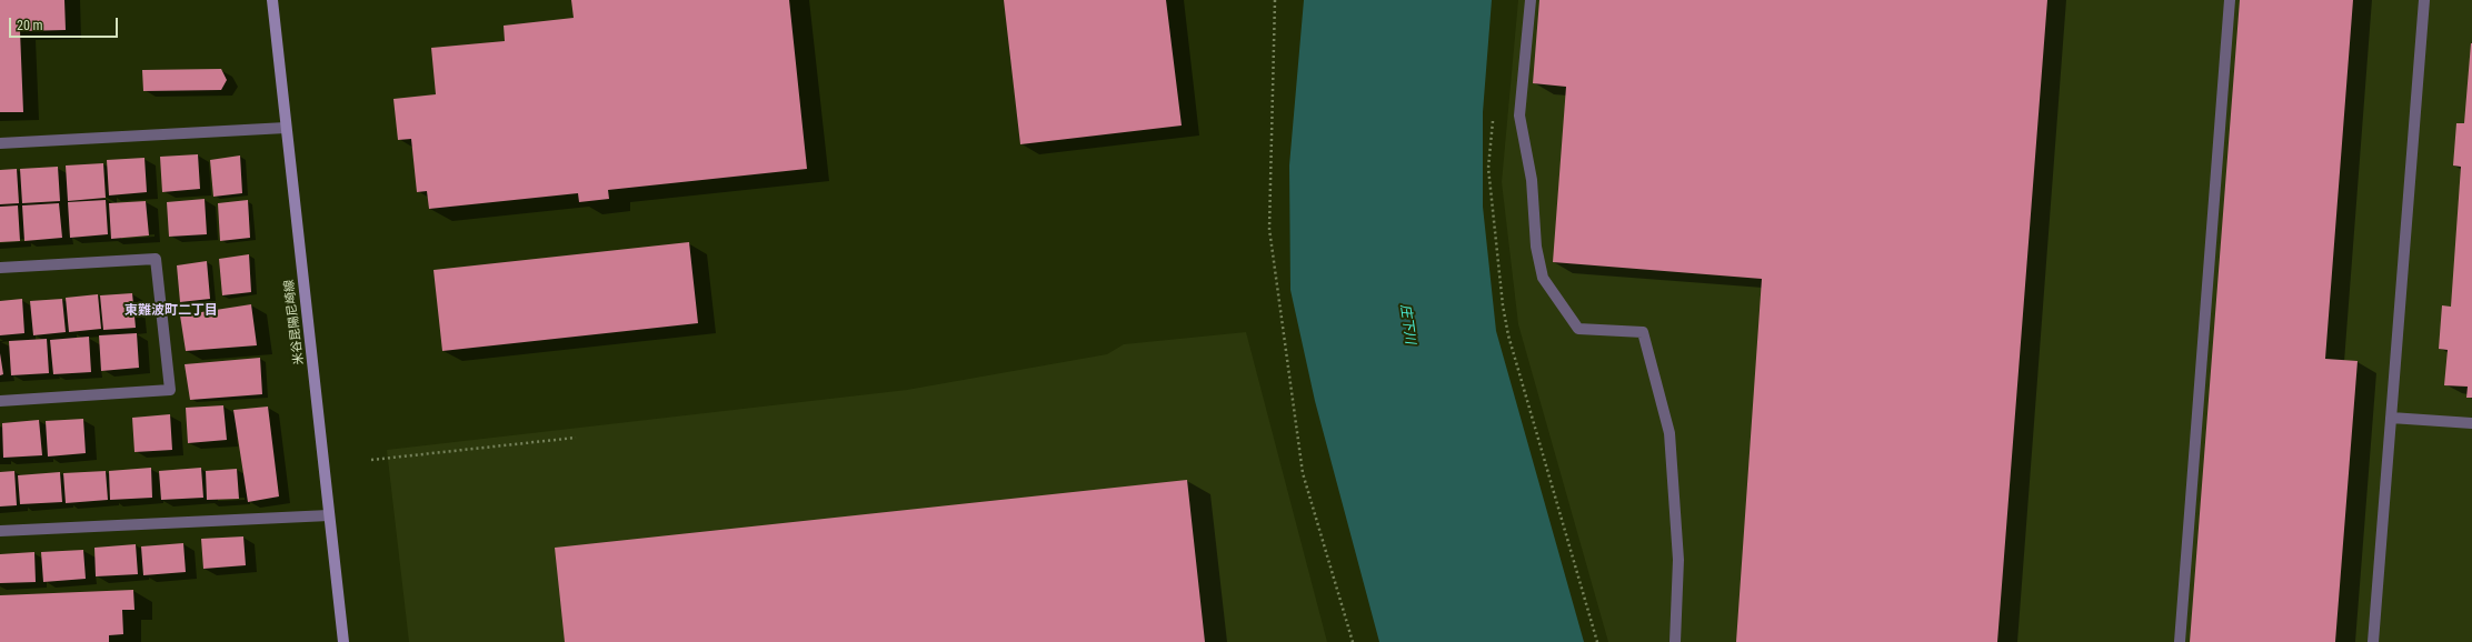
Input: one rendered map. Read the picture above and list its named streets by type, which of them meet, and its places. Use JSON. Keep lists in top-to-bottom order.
{
  "streets": {
    "main road": ["米谷昆陽尼崎線"]
  },
  "districts": ["東難波町二丁目"],
  "water": ["庄下川"],
  "scale_bar": "20 m"
}
